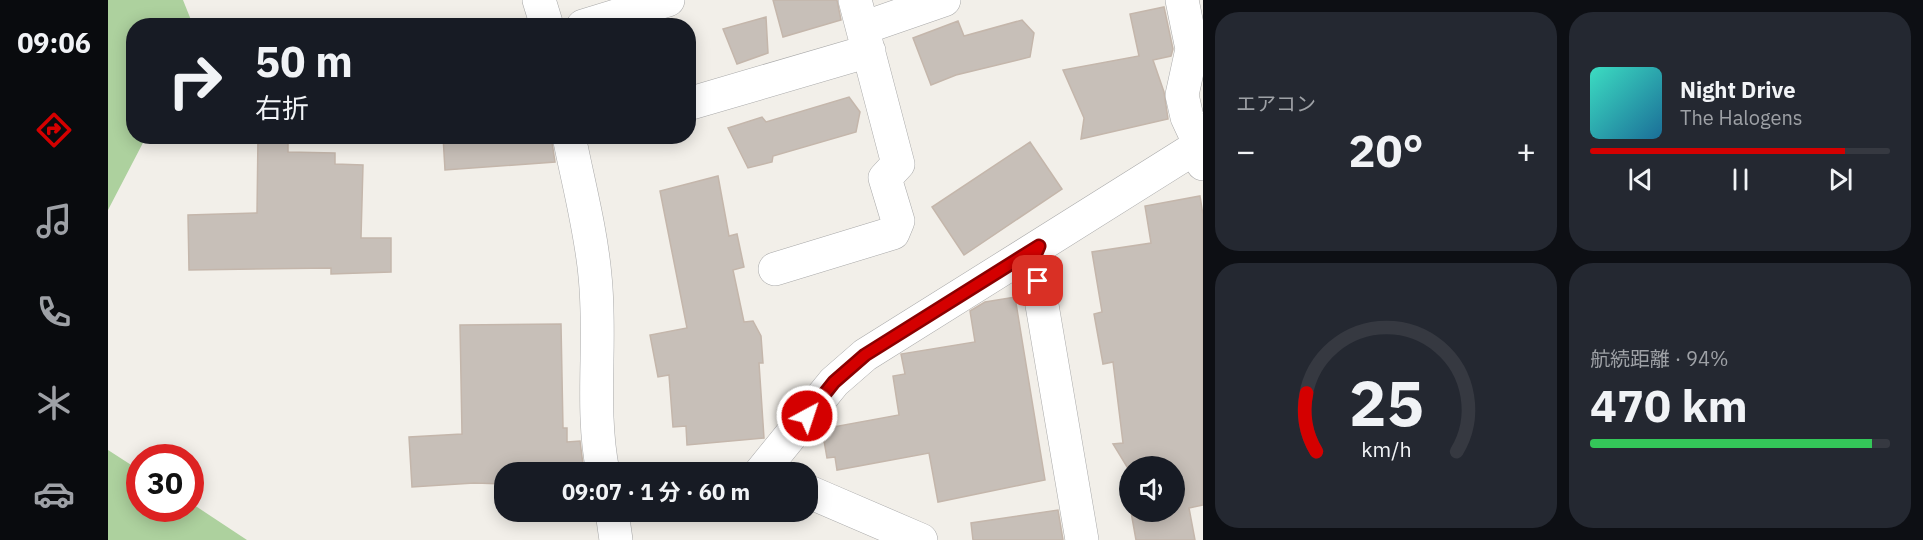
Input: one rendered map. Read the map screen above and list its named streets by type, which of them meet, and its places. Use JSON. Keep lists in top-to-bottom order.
{
  "page": {
    "tabs": "09:06",
    "tile": [
      "エアコン",
      ["航続距離 · 94%", "470 km"]
    ],
    "turn": ["50 m", "右折"],
    "song": ["Night Drive", "The Halogens"],
    "heat": ["−", "20°", "+"],
    "limit": "30",
    "trip": "09:07 · 1 分 · 60 m",
    "gauge": ["25", "km/h"]
  }
}
